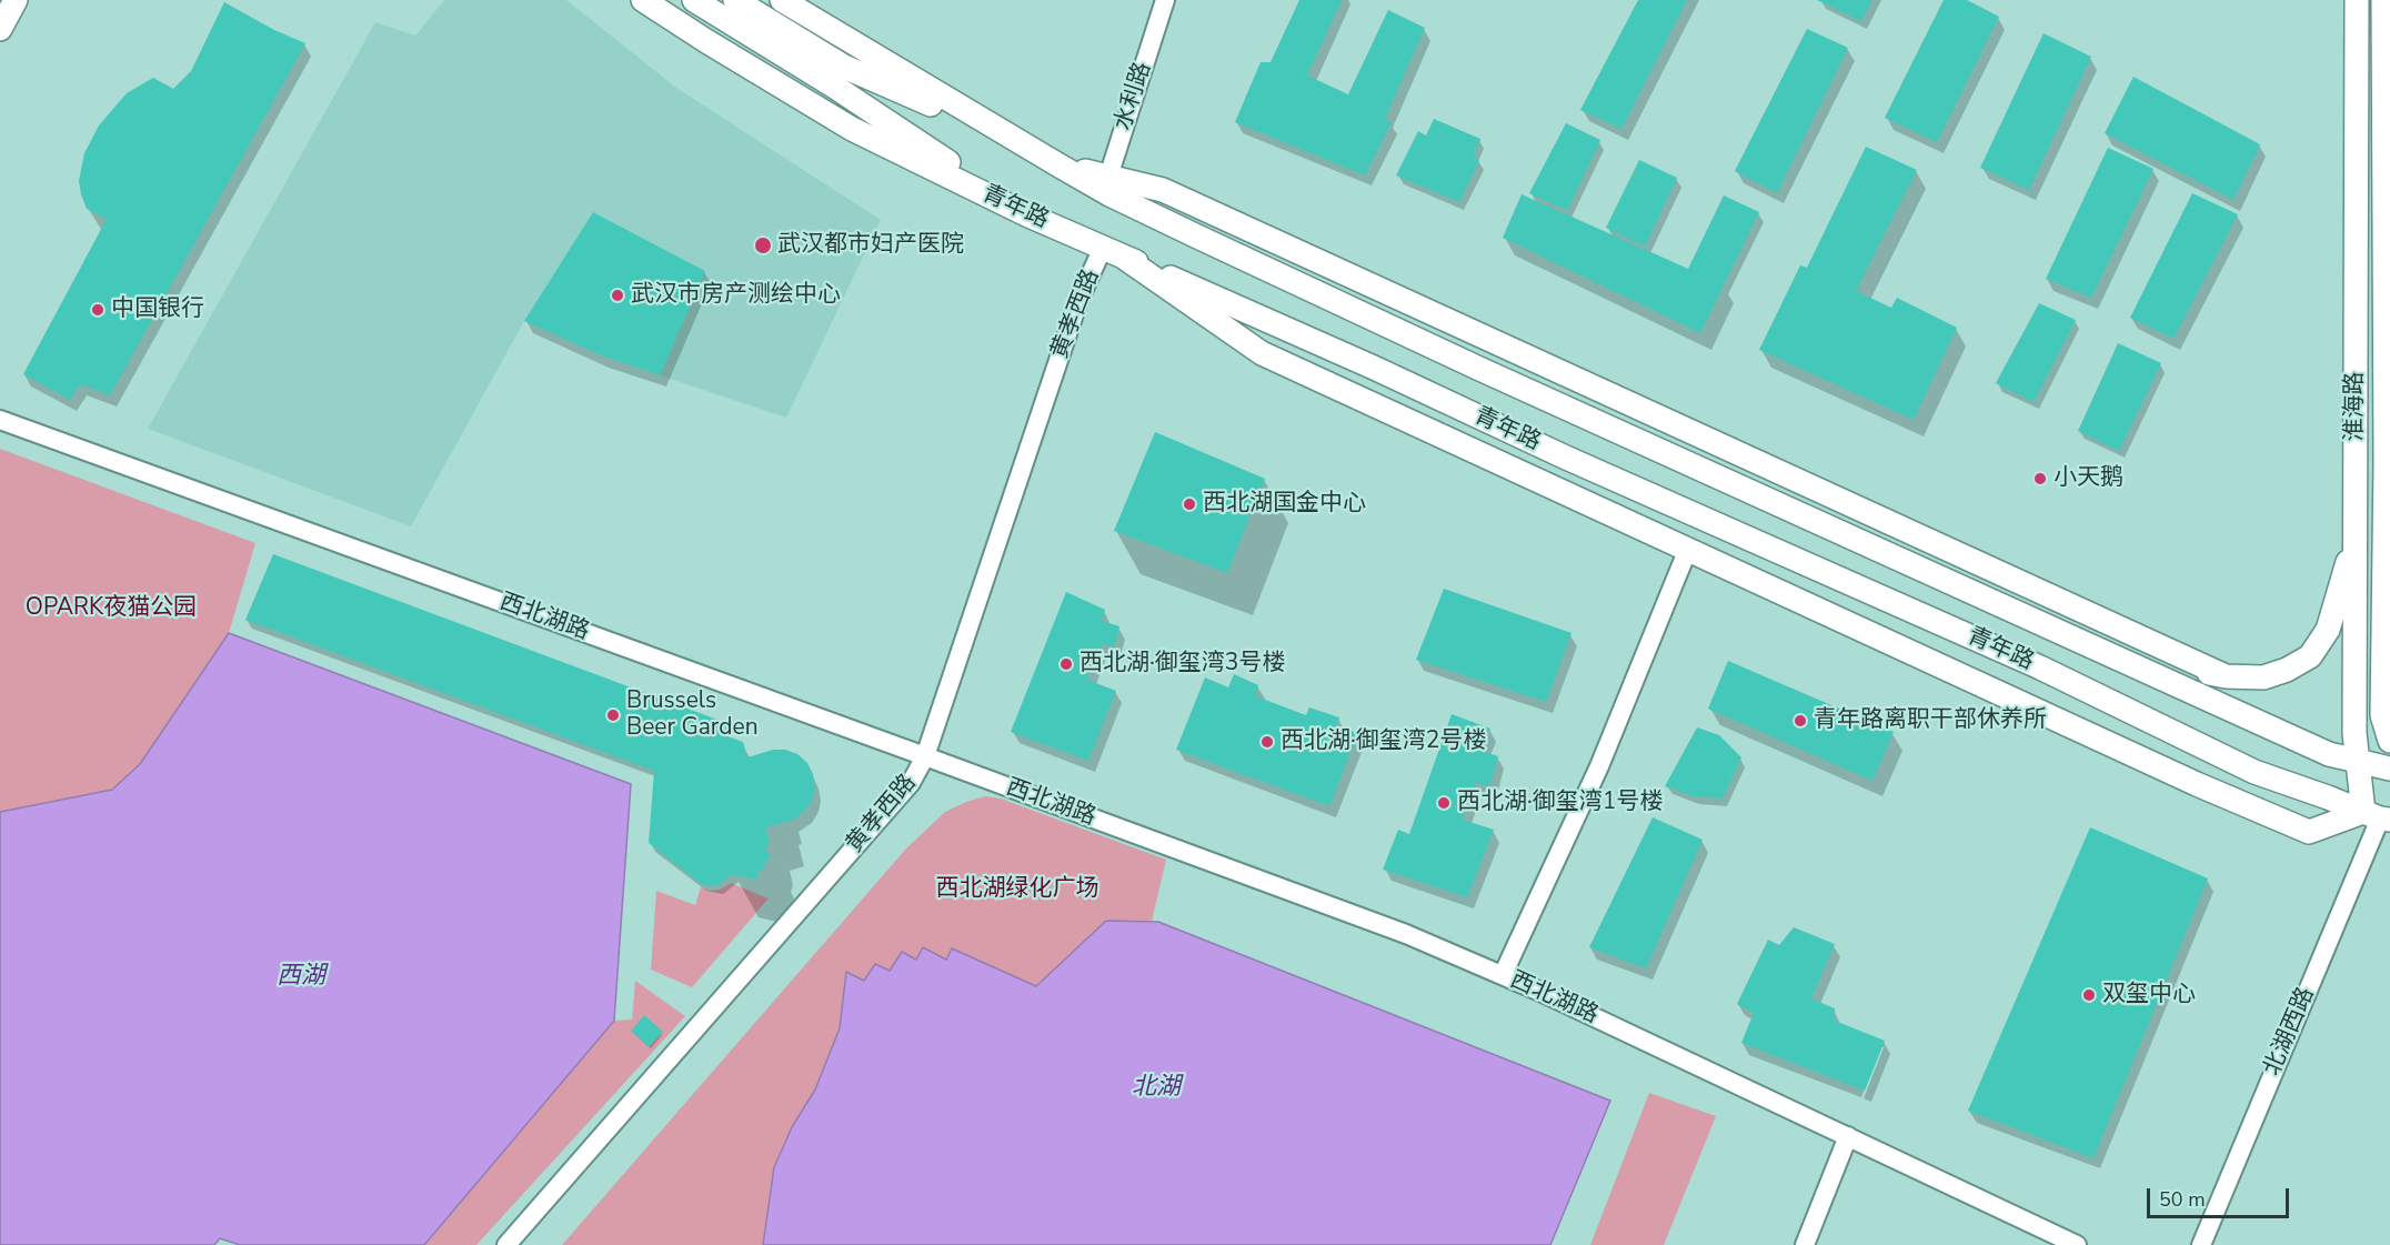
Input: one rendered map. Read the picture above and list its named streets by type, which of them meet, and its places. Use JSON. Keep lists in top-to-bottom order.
{
  "streets": {
    "main road": ["青年路", "淮海路"],
    "street": [
      "水利路",
      "黄孝西路",
      "西北湖路",
      "北湖西路"
    ]
  },
  "crossings": [
    ["水利路", "青年路"],
    ["青年路", "黄孝西路"],
    ["青年路", "淮海路"],
    ["青年路", "北湖西路"],
    ["黄孝西路", "西北湖路"],
    ["淮海路", "北湖西路"]
  ],
  "water": ["西湖", "北湖"],
  "parks": ["OPARK夜猫公园", "西北湖绿化广场"],
  "places": [
    "武汉都市妇产医院",
    "武汉市房产测绘中心",
    "中国银行",
    "小天鹅",
    "西北湖国金中心",
    "西北湖·御玺湾3号楼",
    "Brussels Beer Garden",
    "青年路离职干部休养所",
    "西北湖·御玺湾2号楼",
    "西北湖·御玺湾1号楼",
    "双玺中心"
  ],
  "scale_bar": "50 m"
}
